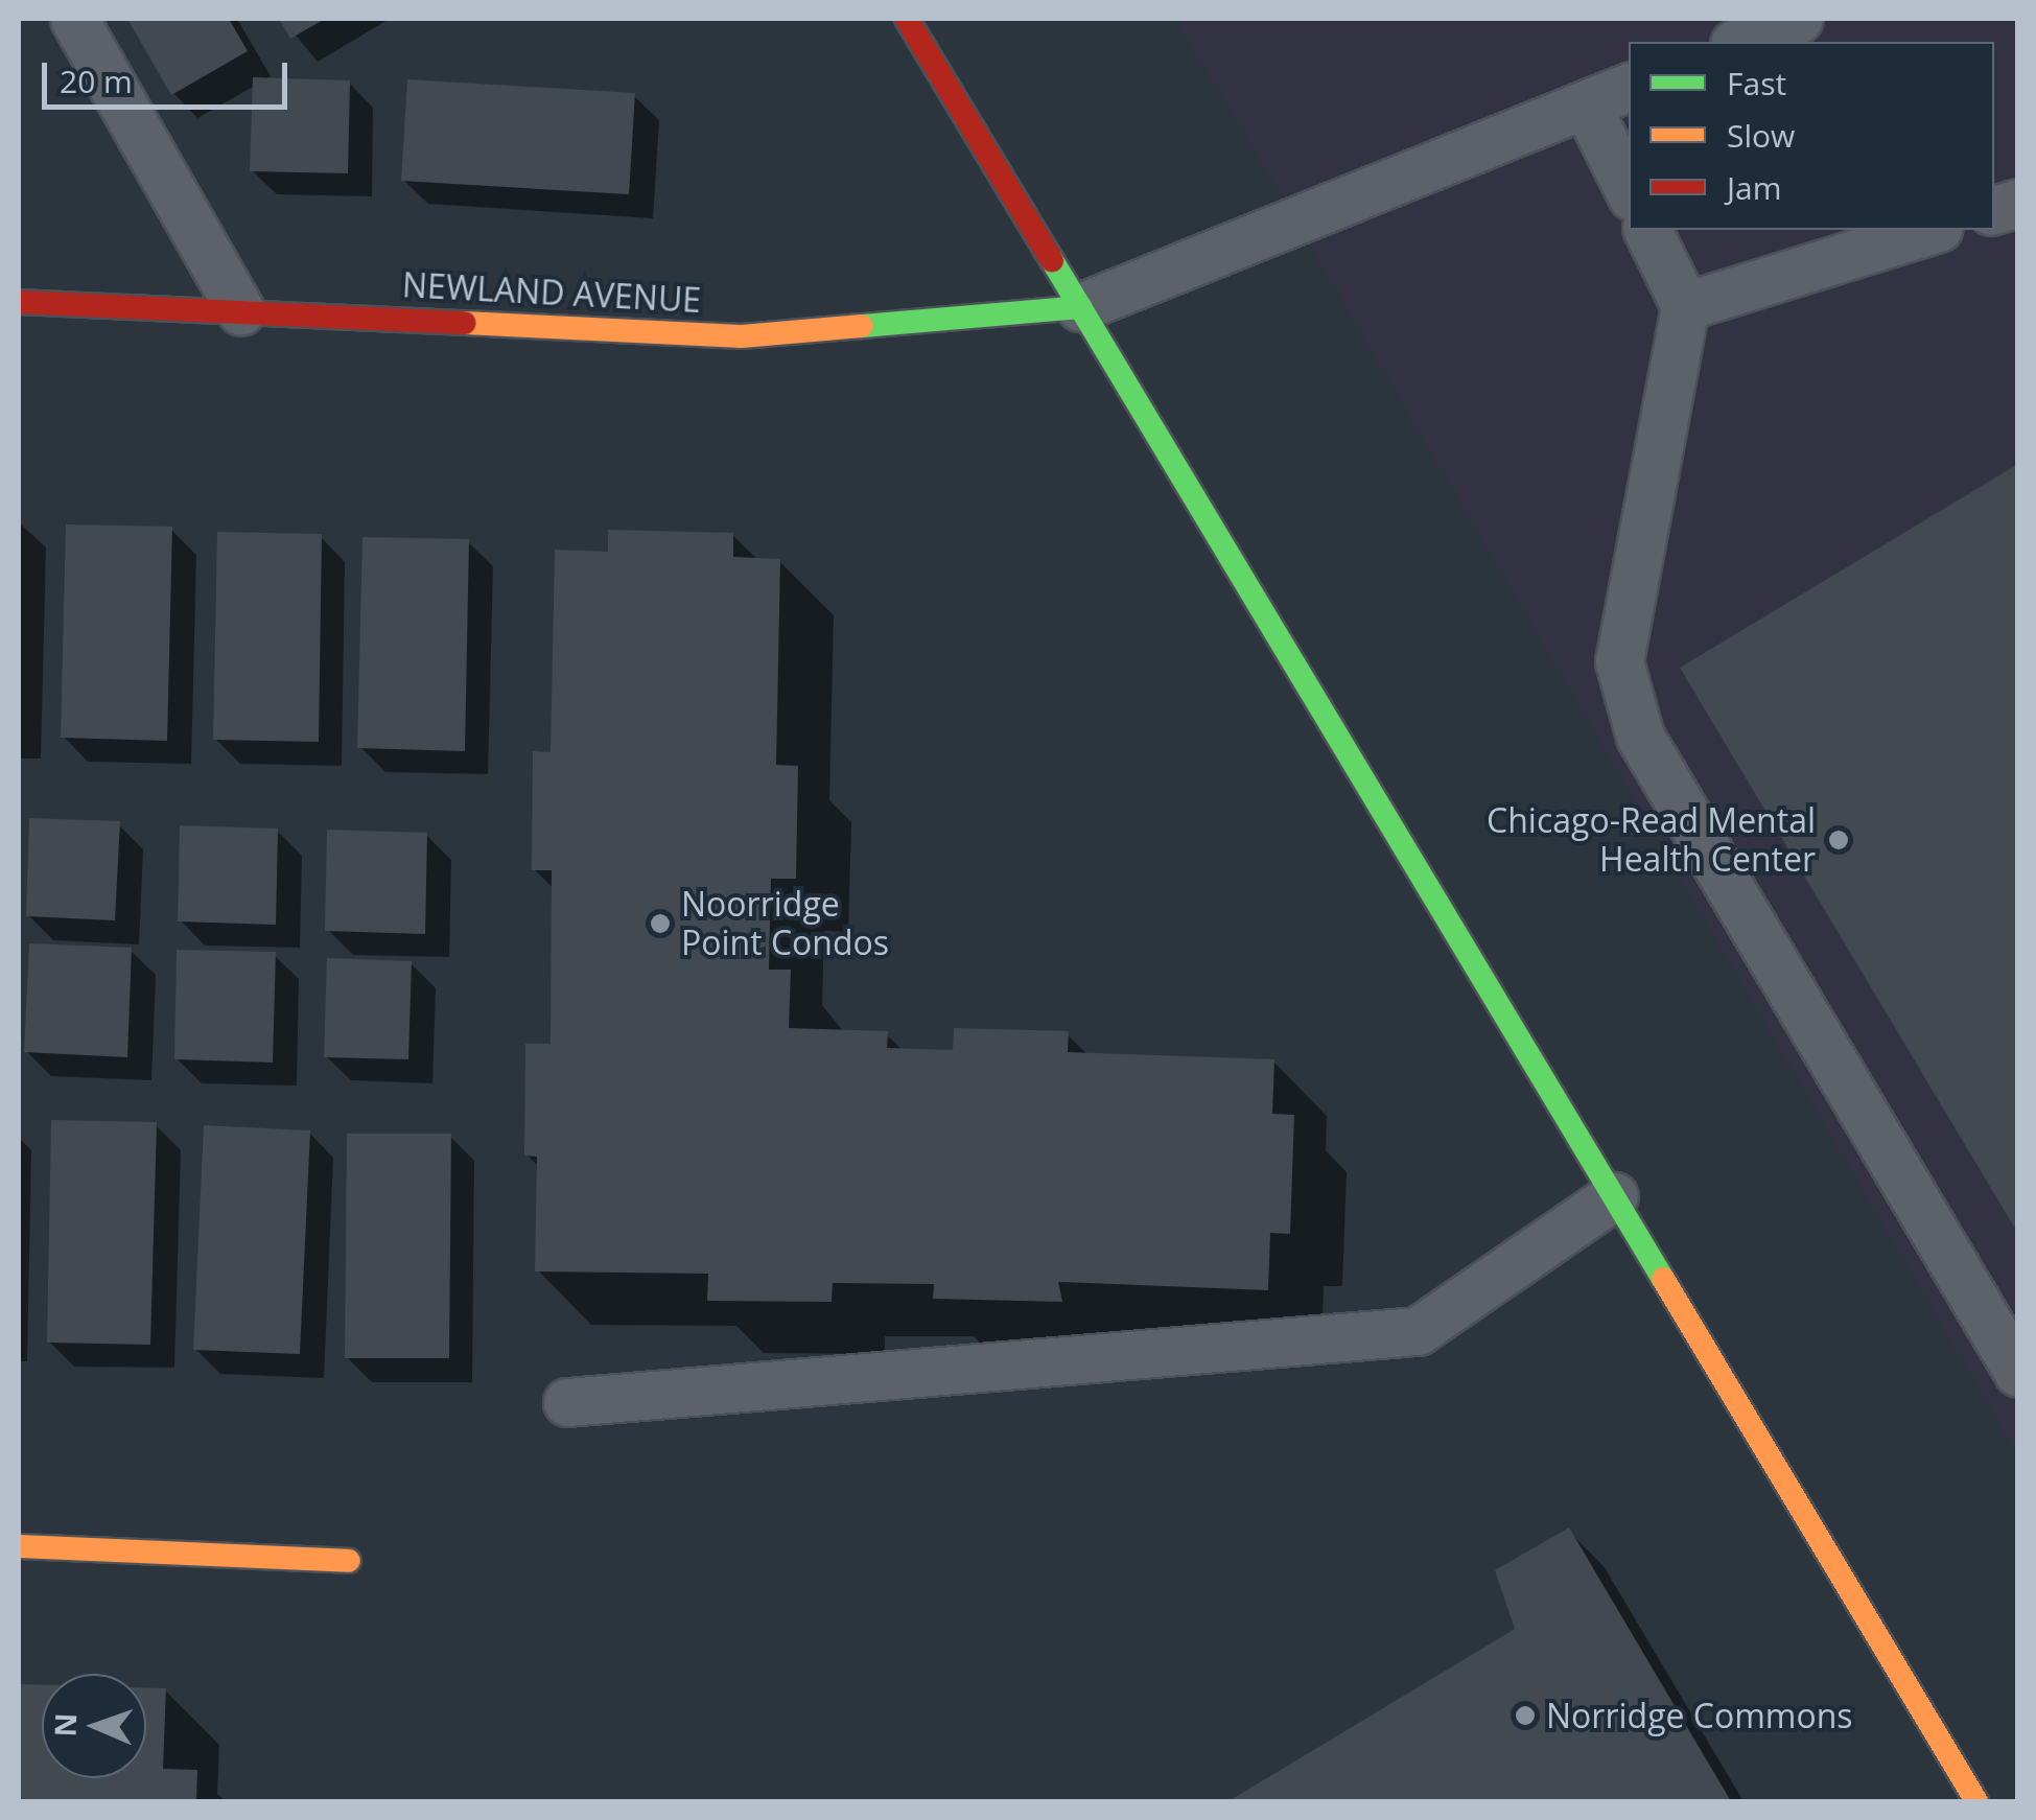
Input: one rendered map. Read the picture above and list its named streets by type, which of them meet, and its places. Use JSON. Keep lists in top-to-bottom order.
{
  "streets": {
    "main road": ["NEWLAND AVENUE"]
  },
  "places": ["Chicago-Read Mental Health Center", "Noorridge Point Condos", "Norridge Commons"],
  "legend": ["Fast", "Slow", "Jam"],
  "scale_bar": "20 m",
  "north": "left"
}
